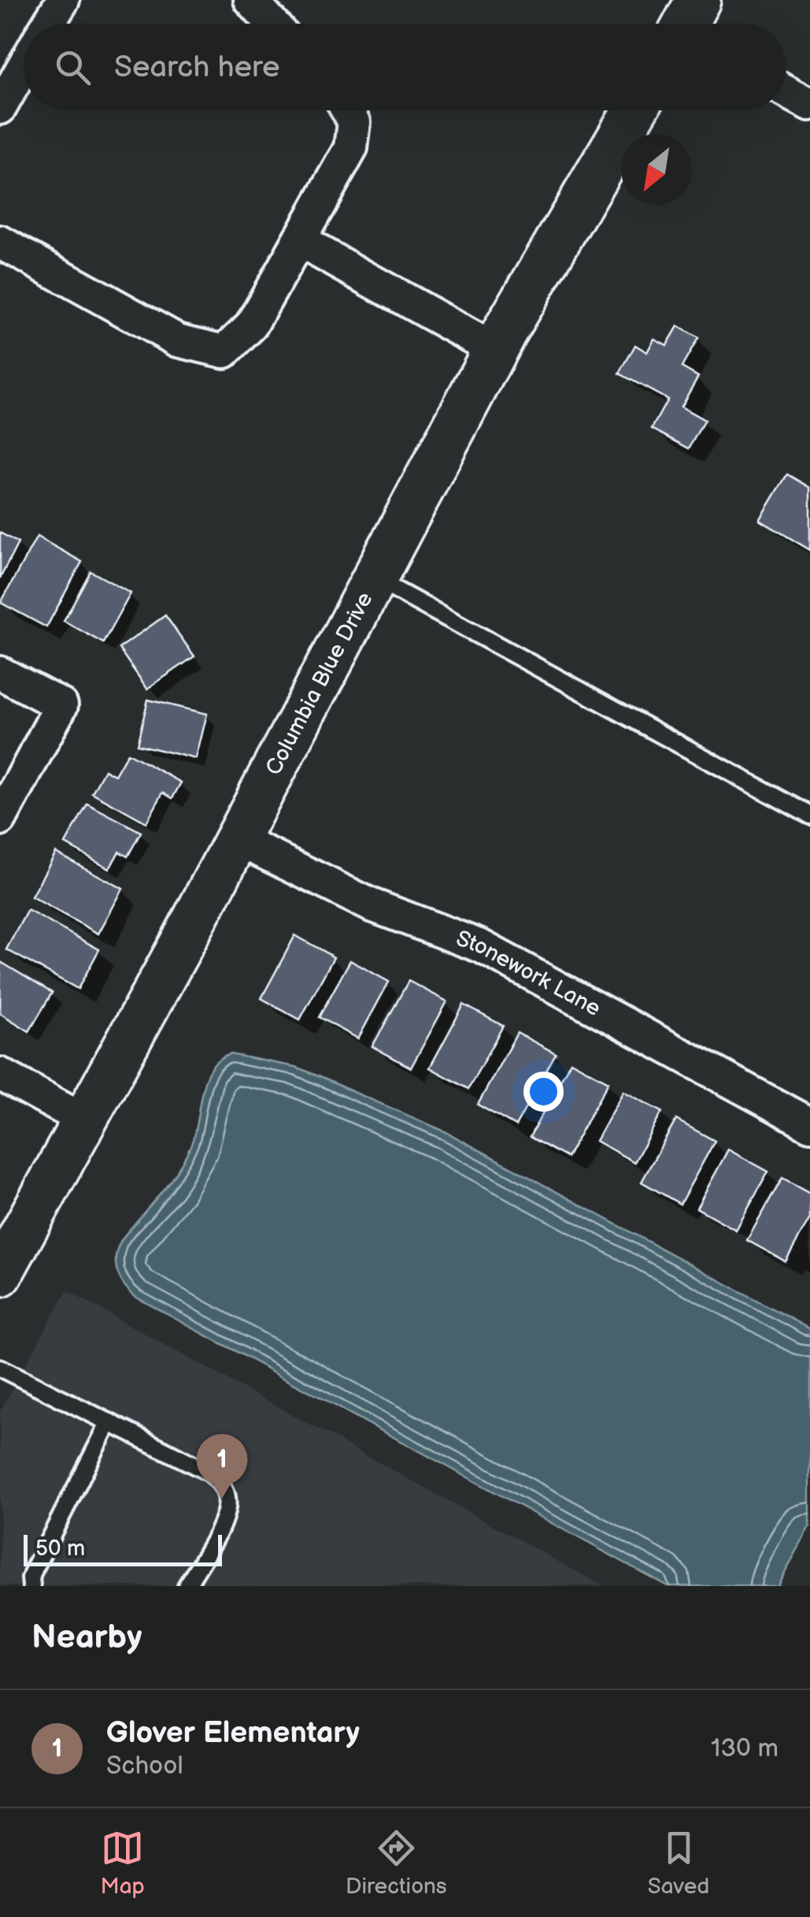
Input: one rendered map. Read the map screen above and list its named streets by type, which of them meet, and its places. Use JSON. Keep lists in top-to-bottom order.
{
  "streets": {
    "street": ["Columbia Blue Drive", "Stonework Lane"]
  },
  "crossings": [
    ["Columbia Blue Drive", "Stonework Lane"]
  ],
  "scale_bar": "50 m",
  "north": "bottom left",
  "page": {
    "search": "Search here",
    "pins": "1",
    "scale": "50 m",
    "heading": "Nearby",
    "list": [
      {
        "mark": "1",
        "name": "Glover Elementary",
        "note": "School",
        "value": "130 m"
      }
    ],
    "nav": ["Map", "Directions", "Saved"]
  }
}
